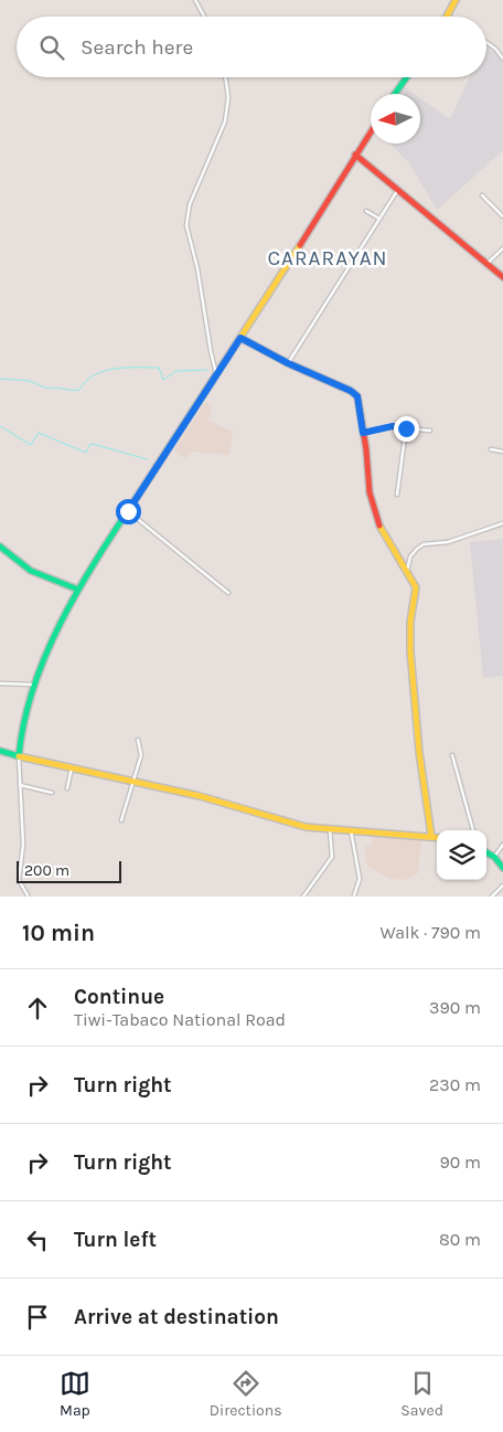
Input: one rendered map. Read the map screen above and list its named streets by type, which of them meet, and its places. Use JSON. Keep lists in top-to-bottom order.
{
  "districts": ["CARARAYAN"],
  "scale_bar": "200 m",
  "north": "left",
  "page": {
    "search": "Search here",
    "scale": "200 m",
    "heading": ["10 min", "Walk · 790 m"],
    "list": [
      ["Continue", "Tiwi-Tabaco National Road", "390 m"],
      ["Turn right", "230 m"],
      ["Turn right", "90 m"],
      ["Turn left", "80 m"],
      "Arrive at destination"
    ],
    "nav": ["Map", "Directions", "Saved"]
  }
}
